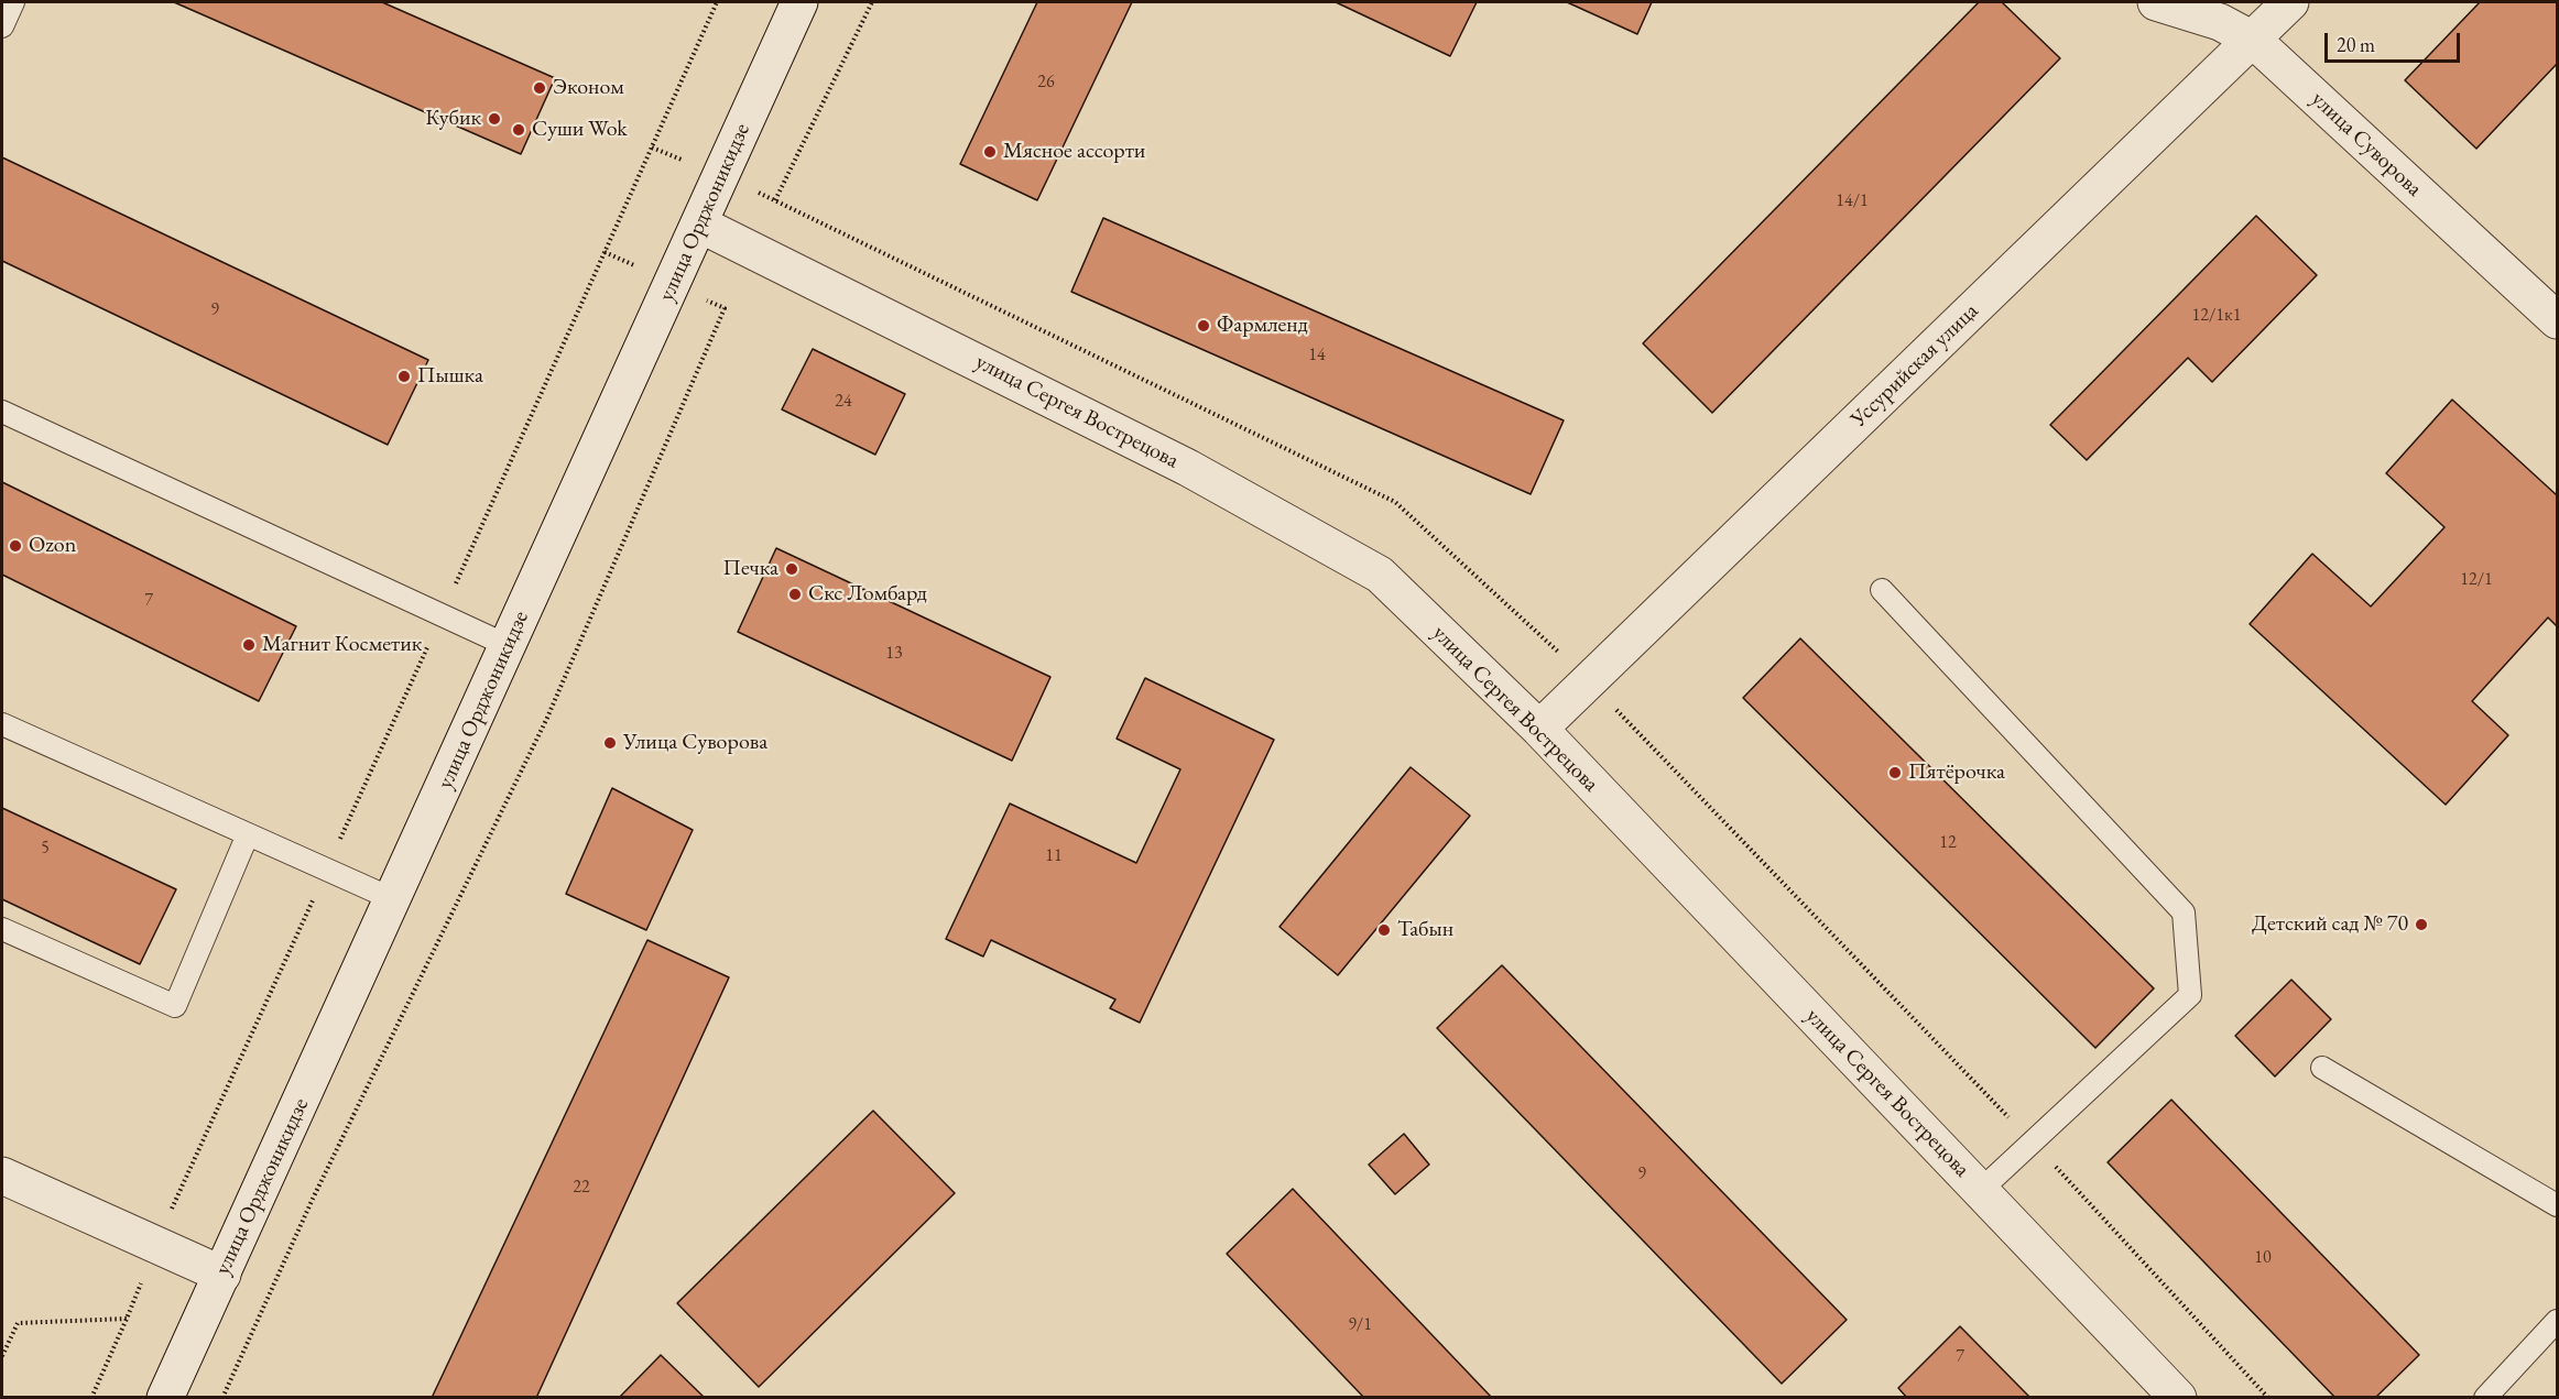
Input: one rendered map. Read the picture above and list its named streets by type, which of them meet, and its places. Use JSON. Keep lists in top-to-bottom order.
{
  "streets": {
    "street": [
      "улица Суворова",
      "улица Орджоникидзе",
      "Уссурийская улица",
      "улица Сергея Вострецова"
    ]
  },
  "crossings": [
    ["улица Суворова", "Уссурийская улица"],
    ["улица Орджоникидзе", "улица Сергея Вострецова"],
    ["Уссурийская улица", "улица Сергея Вострецова"]
  ],
  "places": [
    "Эконом",
    "Кубик",
    "Суши Wok",
    "Мясное ассорти",
    "Фармленд",
    "Пышка",
    "Ozon",
    "Печка",
    "Скс Ломбард",
    "Магнит Косметик",
    "Улица Суворова",
    "Пятёрочка",
    "Детский сад № 70",
    "Табын"
  ],
  "house_numbers": [
    "26",
    "14/1",
    "9",
    "12/1к1",
    "14",
    "24",
    "12/1",
    "7",
    "13",
    "12",
    "5",
    "11",
    "9",
    "22",
    "10",
    "9/1",
    "7"
  ],
  "scale_bar": "20 m"
}
